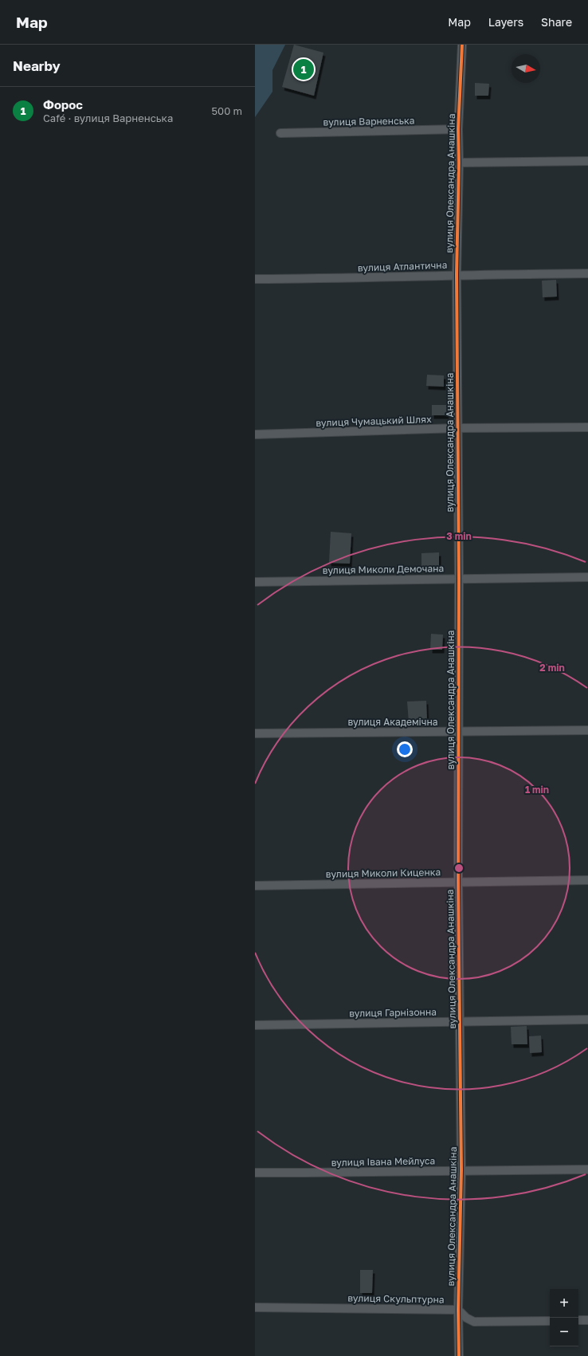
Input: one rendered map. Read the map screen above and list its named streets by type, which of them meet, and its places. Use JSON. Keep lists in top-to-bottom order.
{
  "streets": {
    "street": [
      "вулиця Варненська",
      "вулиця Олександра Анашкіна",
      "вулиця Атлантична",
      "вулиця Чумацький Шлях",
      "вулиця Миколи Демочана",
      "вулиця Академічна",
      "вулиця Миколи Киценка",
      "вулиця Гарнізонна",
      "вулиця Івана Мейлуса",
      "вулиця Скульптурна"
    ]
  },
  "crossings": [
    ["вулиця Варненська", "вулиця Олександра Анашкіна"],
    ["вулиця Олександра Анашкіна", "вулиця Атлантична"],
    ["вулиця Олександра Анашкіна", "вулиця Чумацький Шлях"],
    ["вулиця Олександра Анашкіна", "вулиця Миколи Демочана"],
    ["вулиця Олександра Анашкіна", "вулиця Академічна"],
    ["вулиця Олександра Анашкіна", "вулиця Миколи Киценка"],
    ["вулиця Олександра Анашкіна", "вулиця Гарнізонна"],
    ["вулиця Олександра Анашкіна", "вулиця Івана Мейлуса"],
    ["вулиця Олександра Анашкіна", "вулиця Скульптурна"]
  ],
  "north": "right",
  "page": {
    "header": "Map",
    "nav": ["Map", "Layers", "Share"],
    "heading": "Nearby",
    "pins": "1",
    "list": [
      {
        "mark": "1",
        "name": "Форос",
        "note": "Café · вулиця Варненська",
        "value": "500 m"
      }
    ],
    "map_buttons": ["+", "−"]
  },
  "rings": ["3 min", "2 min", "1 min"]
}
